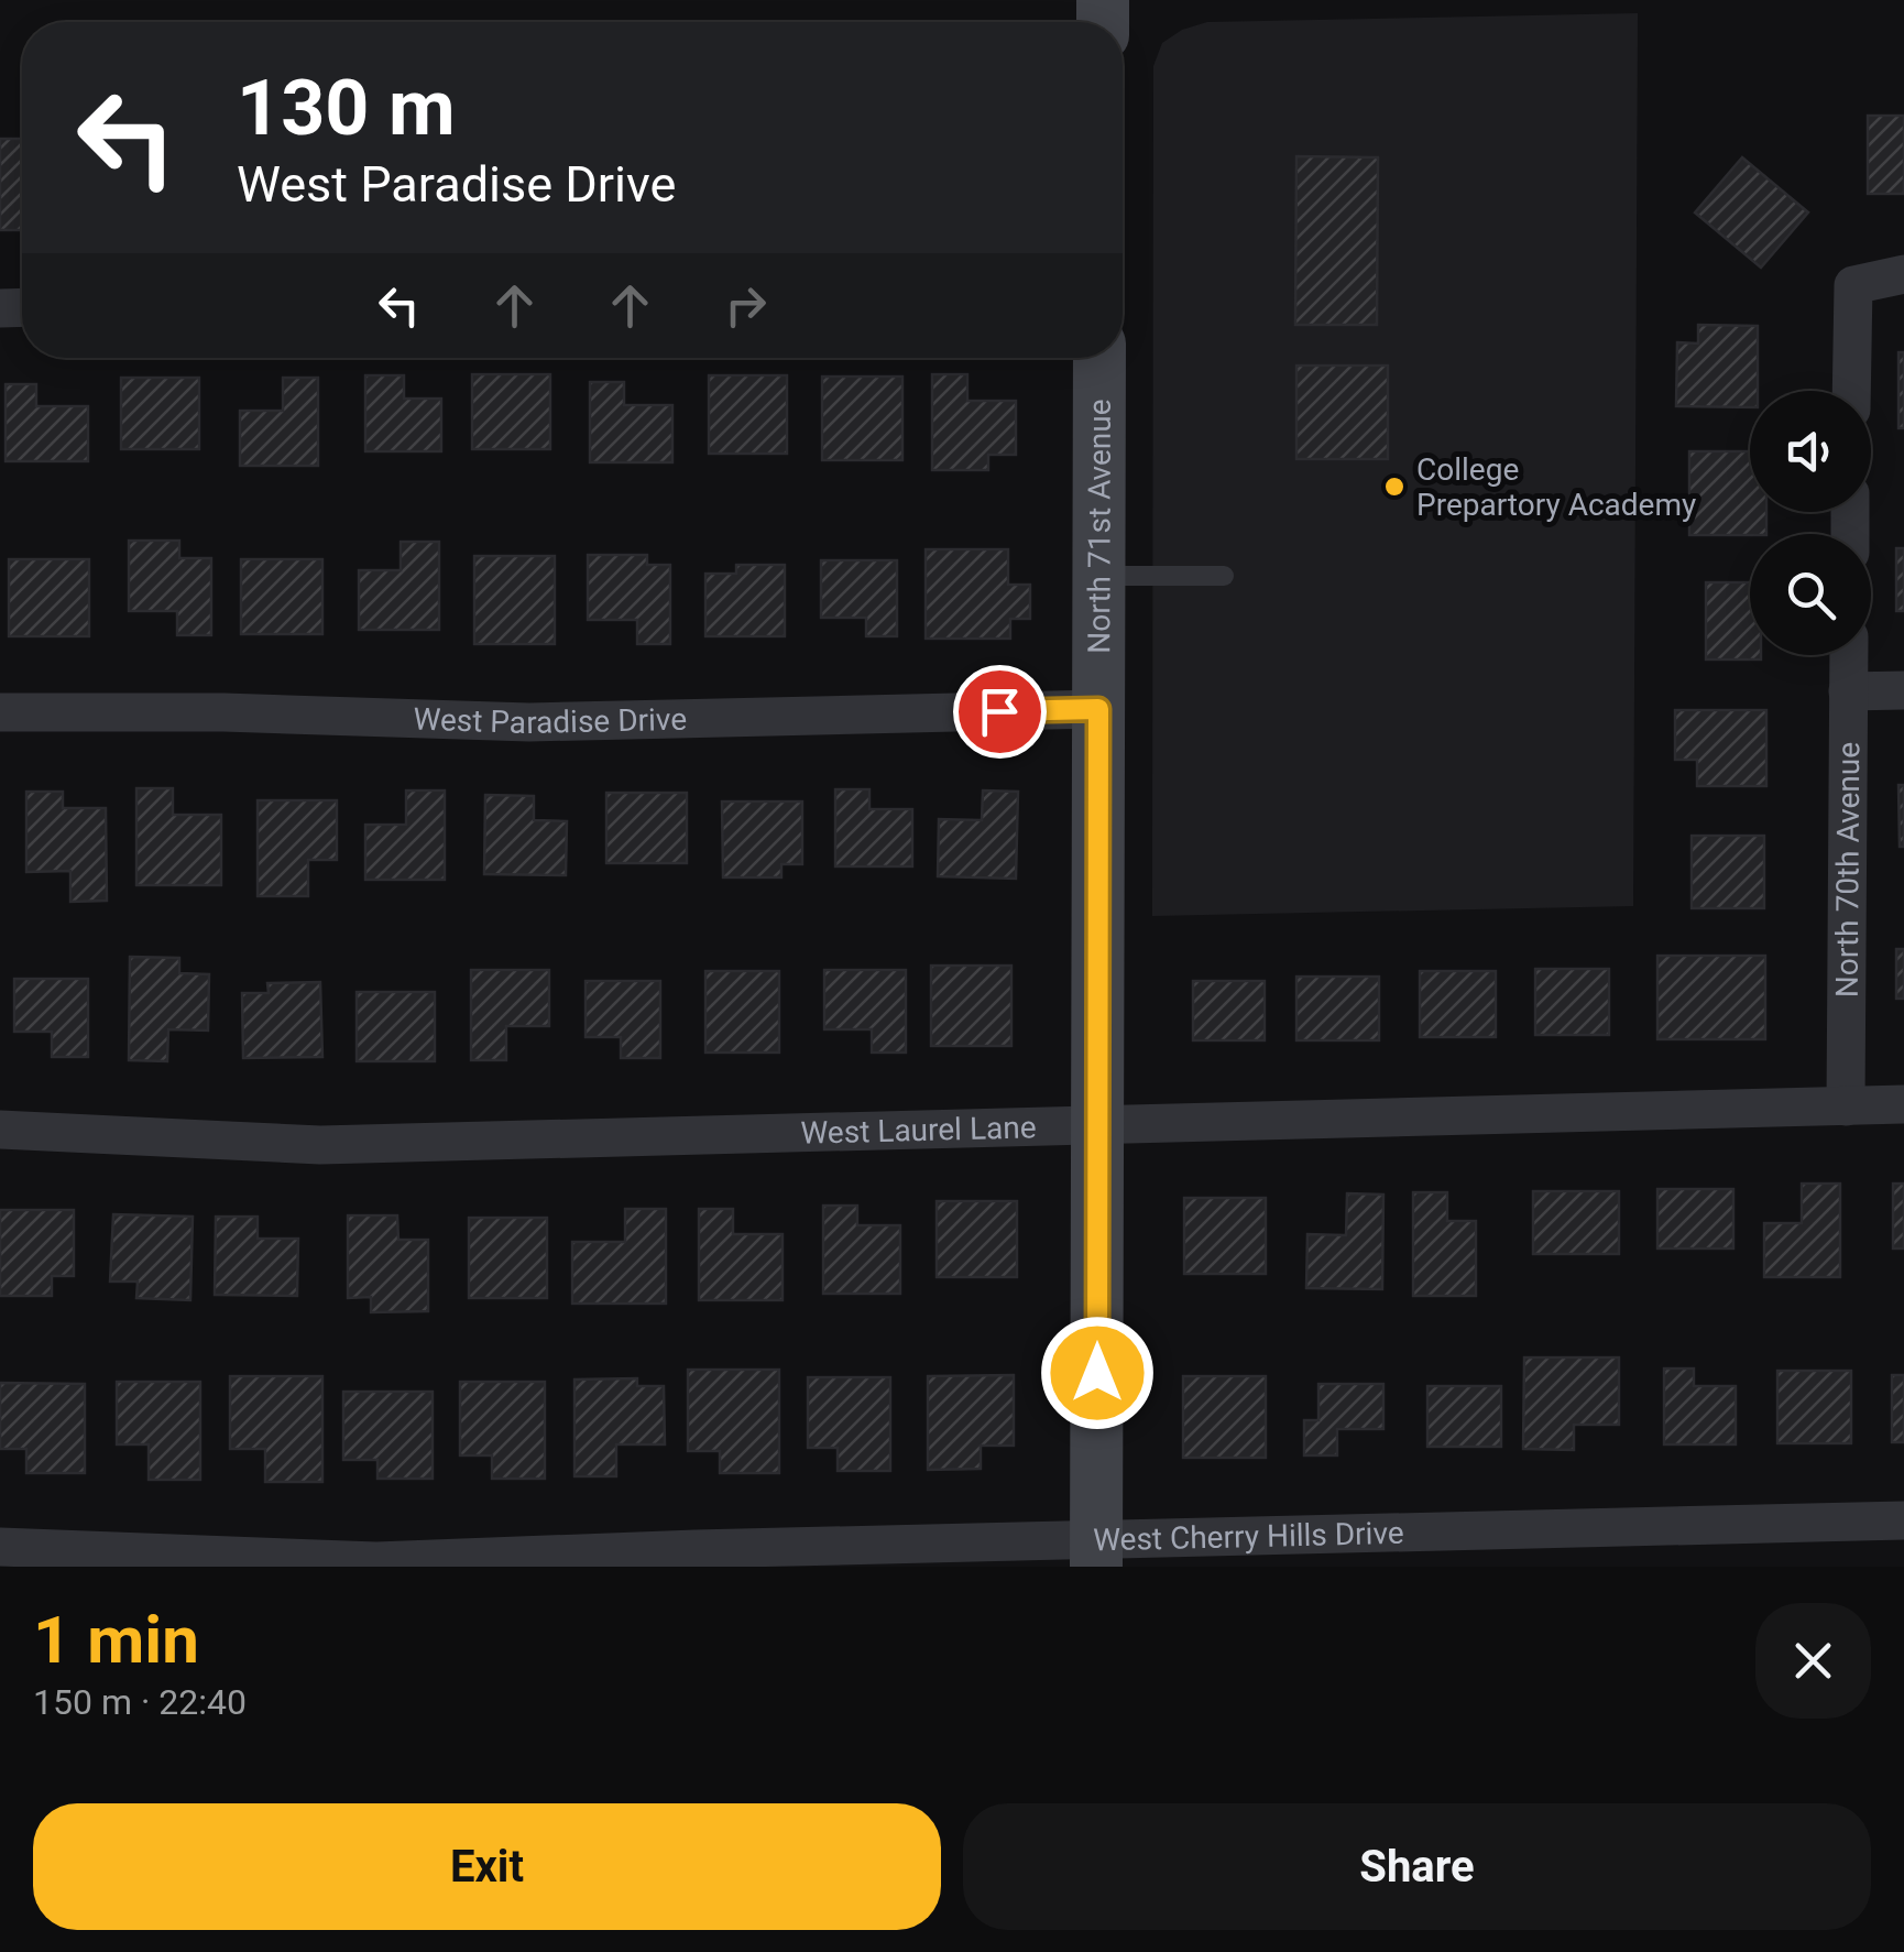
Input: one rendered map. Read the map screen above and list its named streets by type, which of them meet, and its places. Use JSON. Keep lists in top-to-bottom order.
{
  "streets": {
    "street": [
      "North 71st Avenue",
      "West Paradise Drive",
      "North 70th Avenue",
      "West Laurel Lane",
      "West Cherry Hills Drive"
    ]
  },
  "crossings": [
    ["North 71st Avenue", "West Paradise Drive"],
    ["North 71st Avenue", "West Laurel Lane"],
    ["North 71st Avenue", "West Cherry Hills Drive"],
    ["North 70th Avenue", "West Laurel Lane"]
  ],
  "places": ["College Prepartory Academy"],
  "page": {
    "turn": ["130 m", "West Paradise Drive"],
    "heading": ["1 min", "150 m · 22:40"],
    "buttons": ["Exit", "Share"]
  }
}
